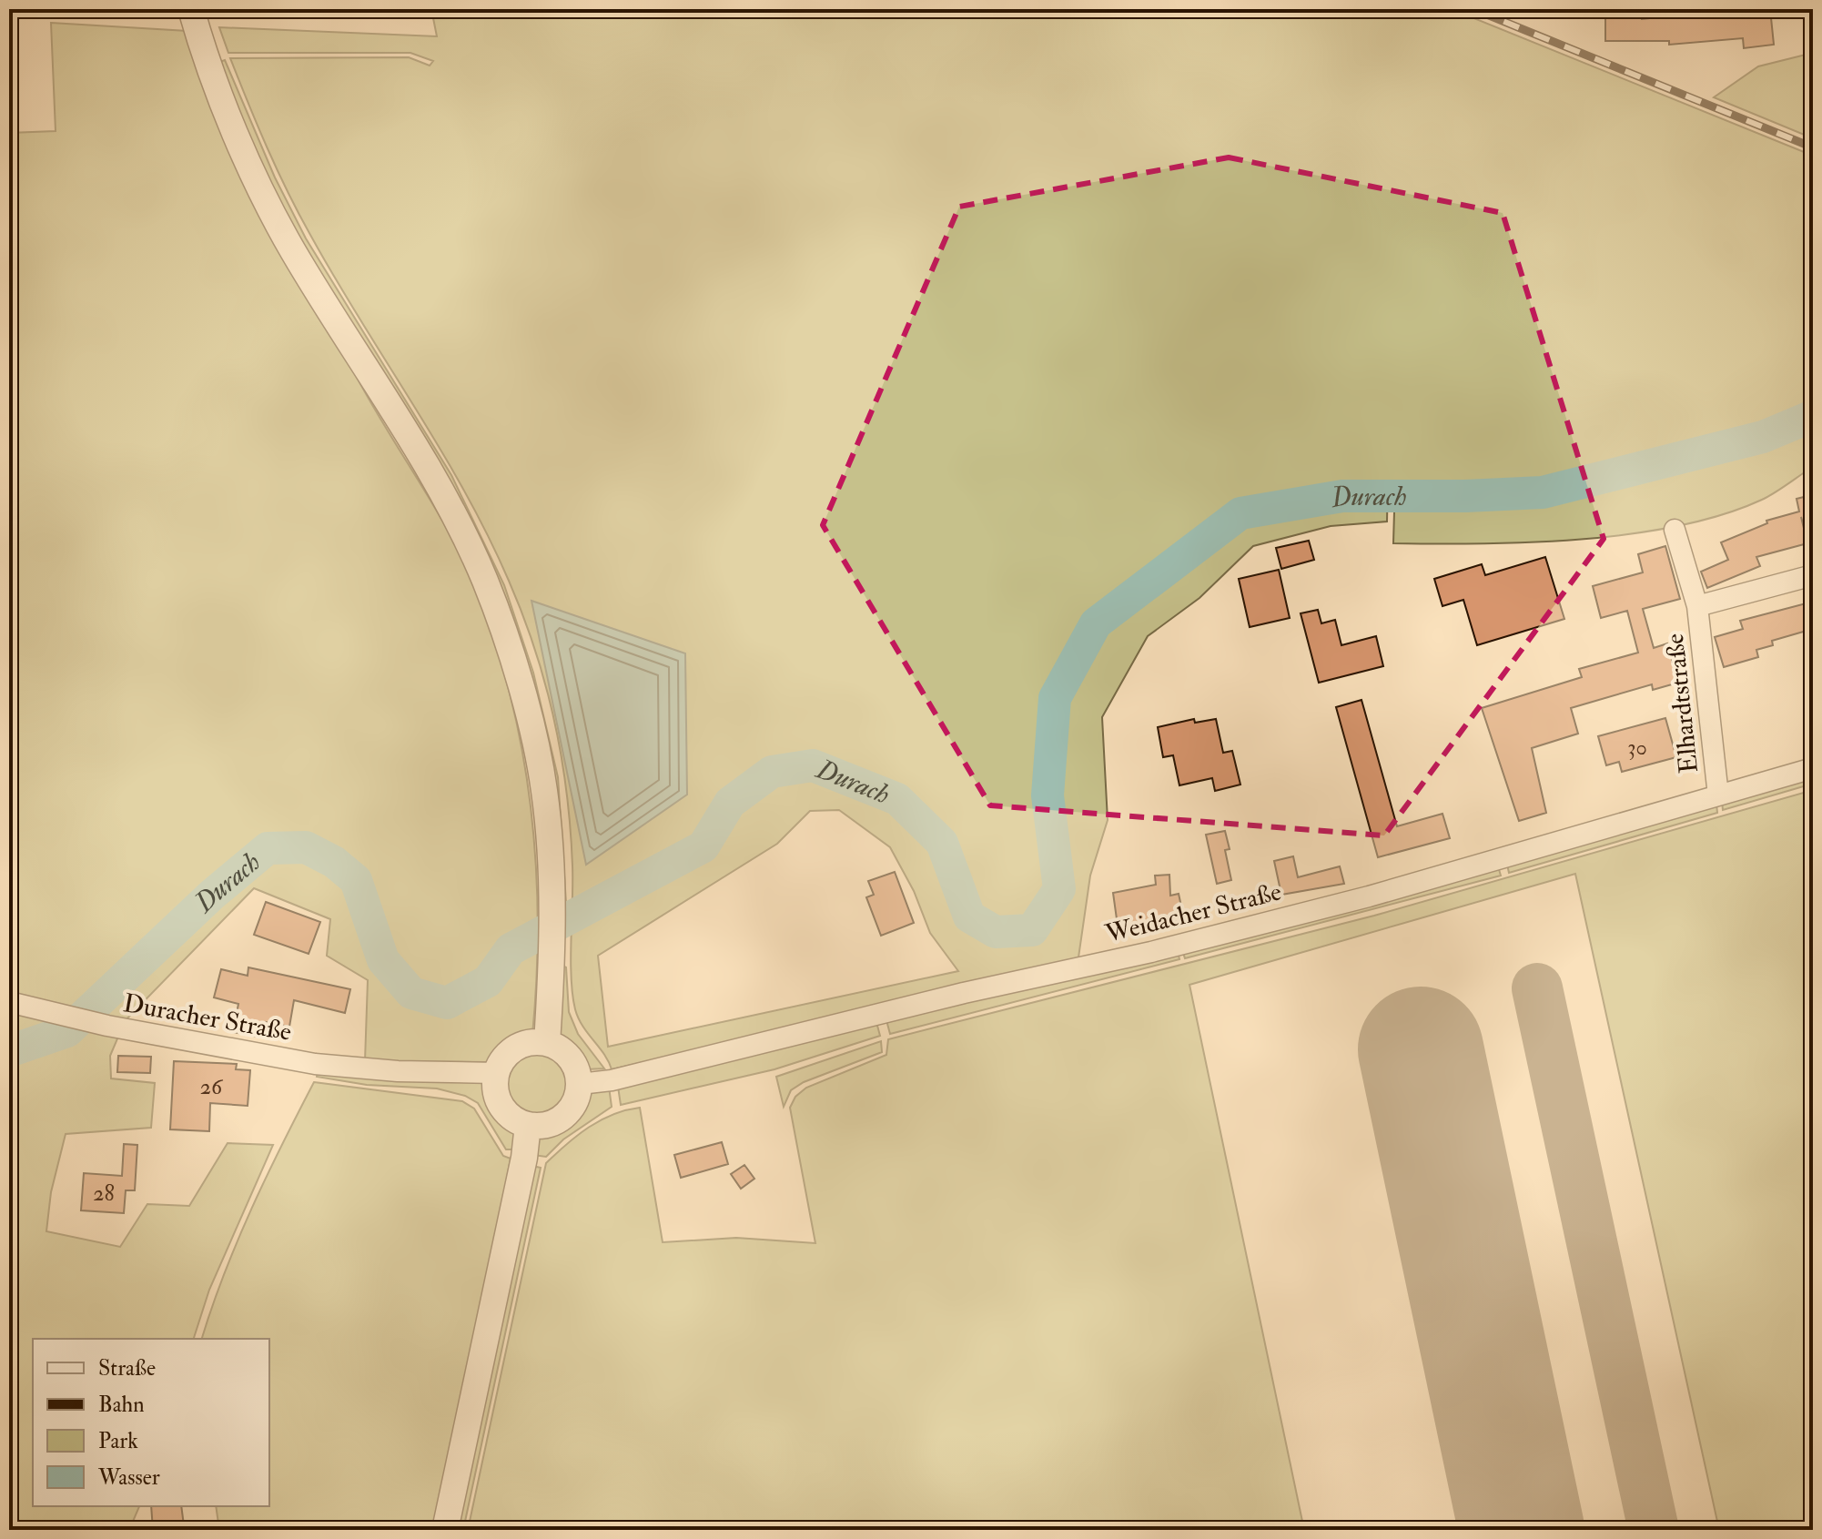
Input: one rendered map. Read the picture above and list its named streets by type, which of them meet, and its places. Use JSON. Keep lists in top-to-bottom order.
{
  "streets": {
    "street": ["Elhardtstraße", "Weidacher Straße", "Duracher Straße"]
  },
  "crossings": [
    ["Elhardtstraße", "Weidacher Straße"],
    ["Weidacher Straße", "Duracher Straße"]
  ],
  "water": ["Durach"],
  "house_numbers": ["30", "26", "28"],
  "legend": [
    "Straße",
    "Bahn",
    "Park",
    "Wasser"
  ]
}
